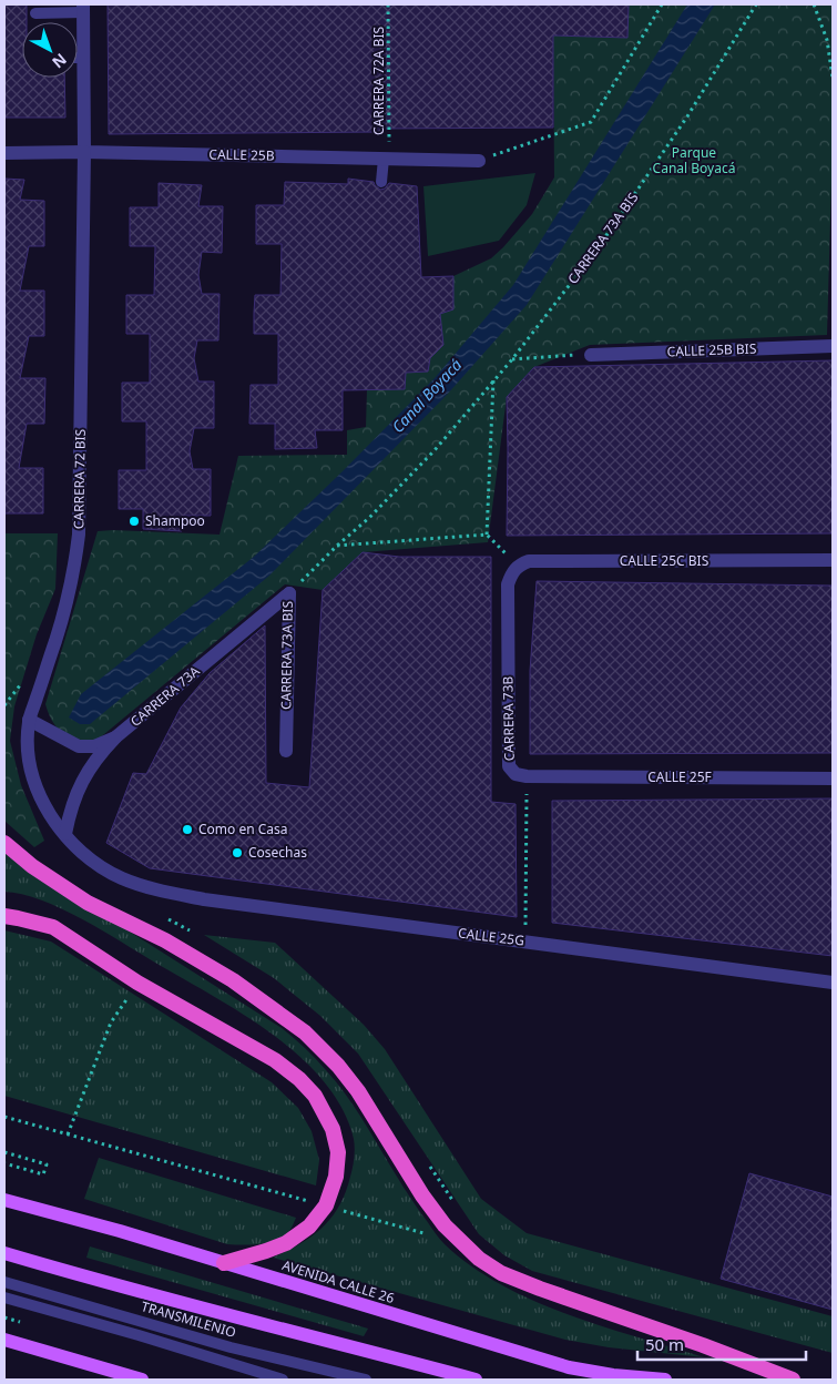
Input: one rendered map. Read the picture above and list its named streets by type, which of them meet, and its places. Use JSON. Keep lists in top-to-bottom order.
{
  "streets": {
    "main road": ["AVENIDA CALLE 26"],
    "street": [
      "CALLE 25B",
      "CARRERA 73A BIS",
      "CALLE 25B BIS",
      "CARRERA 72 BIS",
      "CALLE 25C BIS",
      "CARRERA 73A",
      "CARRERA 73B",
      "CALLE 25F",
      "CALLE 25G"
    ],
    "lane": ["TRANSMILENIO"],
    "path": ["CARRERA 72A BIS"]
  },
  "crossings": [
    ["CARRERA 72A BIS", "CALLE 25B"],
    ["CALLE 25B", "CARRERA 72 BIS"],
    ["CARRERA 73A BIS", "CARRERA 73A"],
    ["CARRERA 72 BIS", "CARRERA 73A"],
    ["CARRERA 72 BIS", "CALLE 25G"],
    ["CALLE 25C BIS", "CARRERA 73B"],
    ["CARRERA 73B", "CALLE 25F"],
    ["CARRERA 73B", "CALLE 25G"]
  ],
  "water": ["Canal Boyacá"],
  "parks": ["Parque Canal Boyacá"],
  "places": ["Shampoo", "Como en Casa", "Cosechas"],
  "scale_bar": "50 m",
  "north": "bottom right"
}
